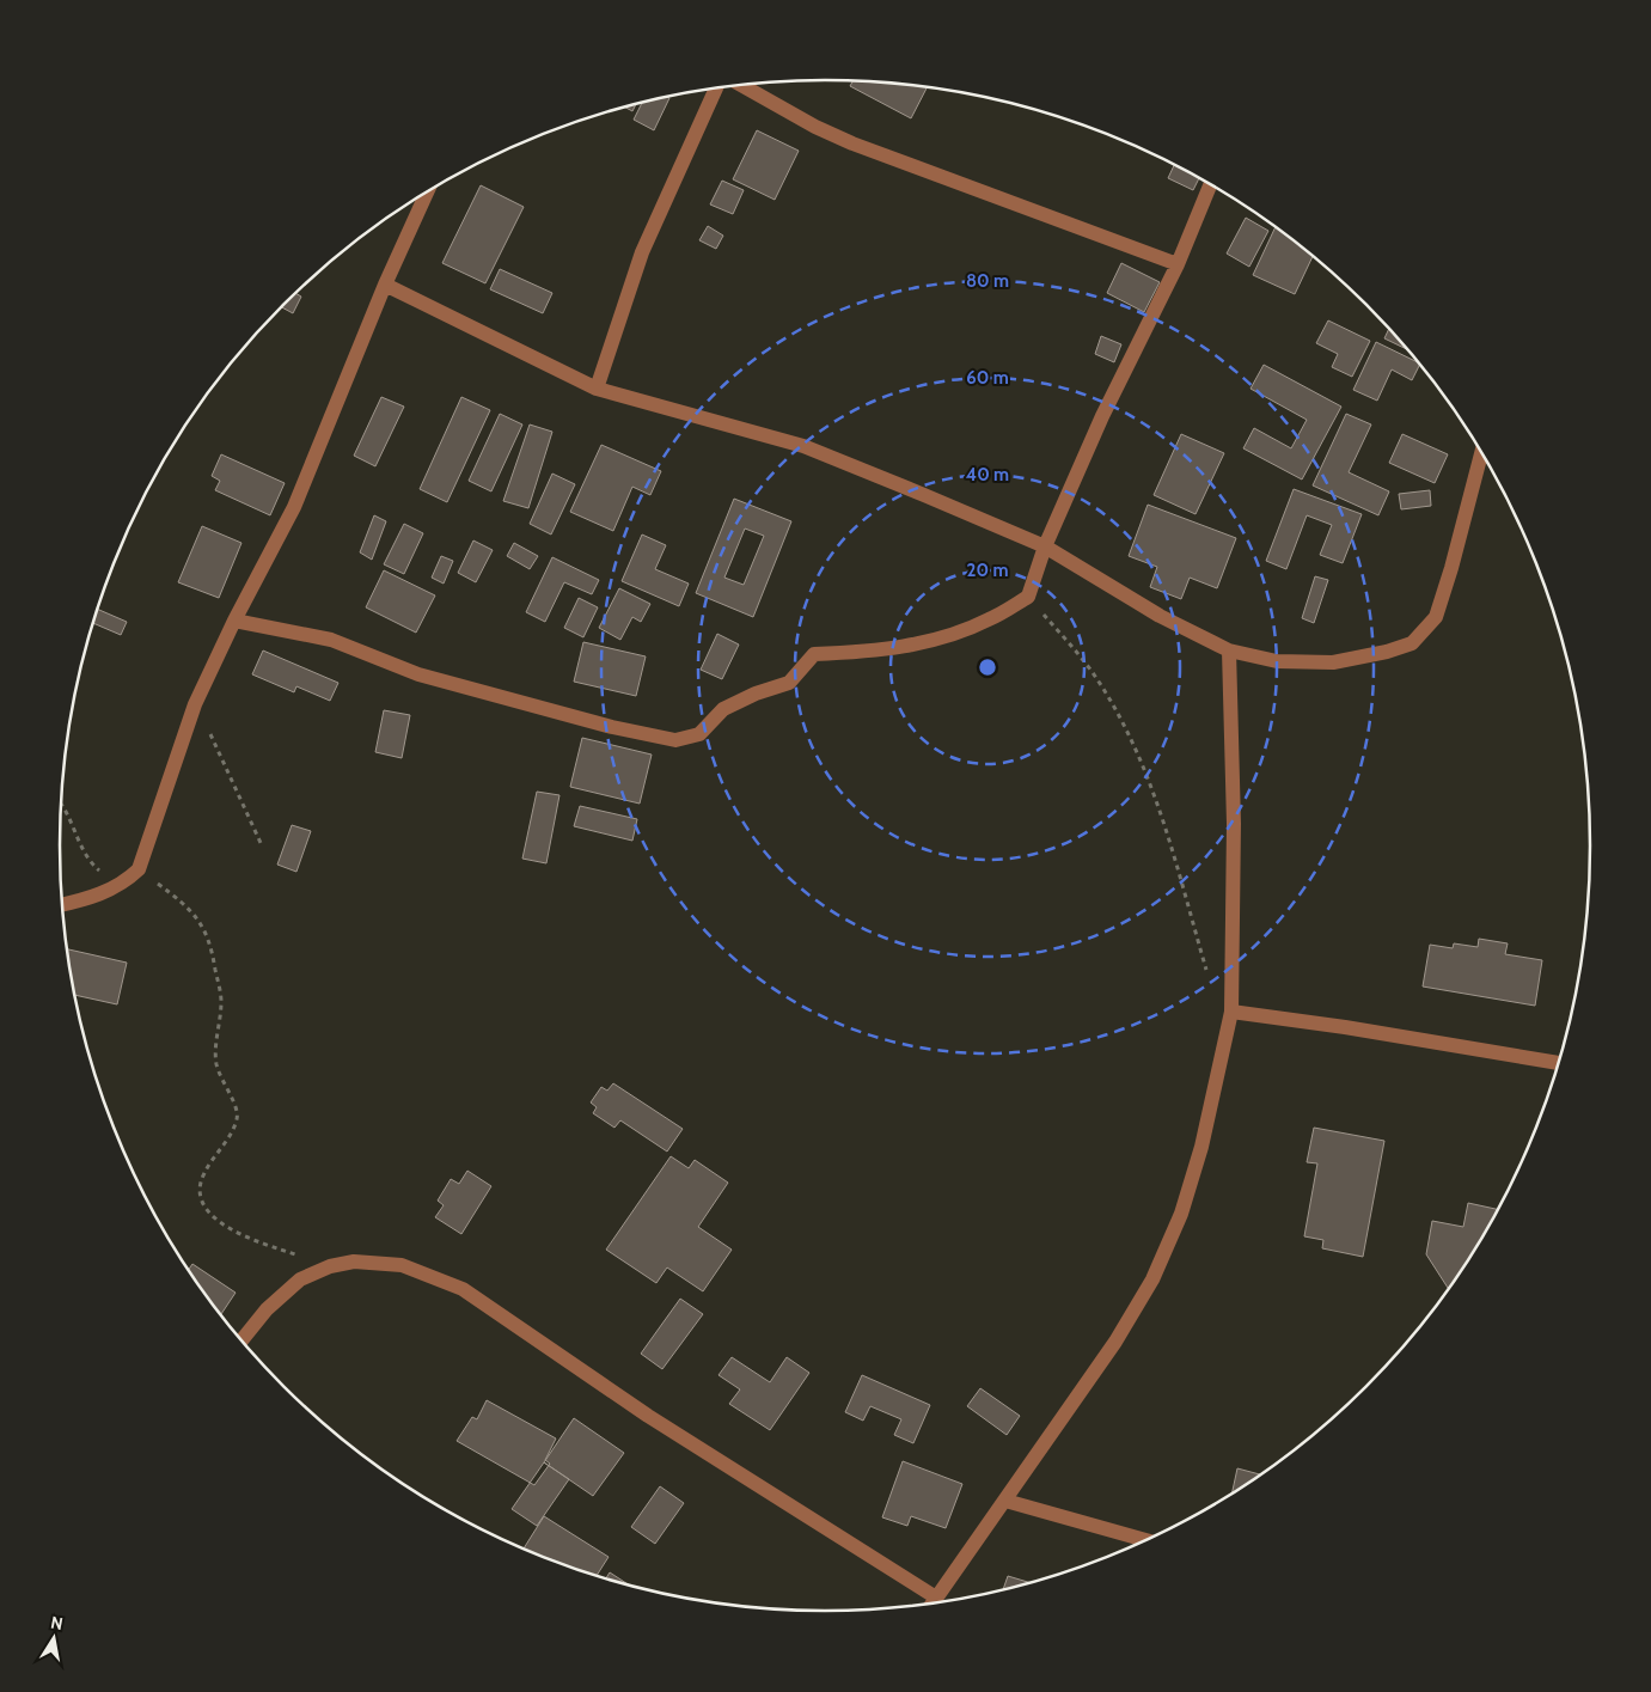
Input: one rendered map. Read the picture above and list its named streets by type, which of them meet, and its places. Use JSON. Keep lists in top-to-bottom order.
{
  "north": "top",
  "rings": [
    "80 m",
    "60 m",
    "40 m",
    "20 m"
  ]
}
